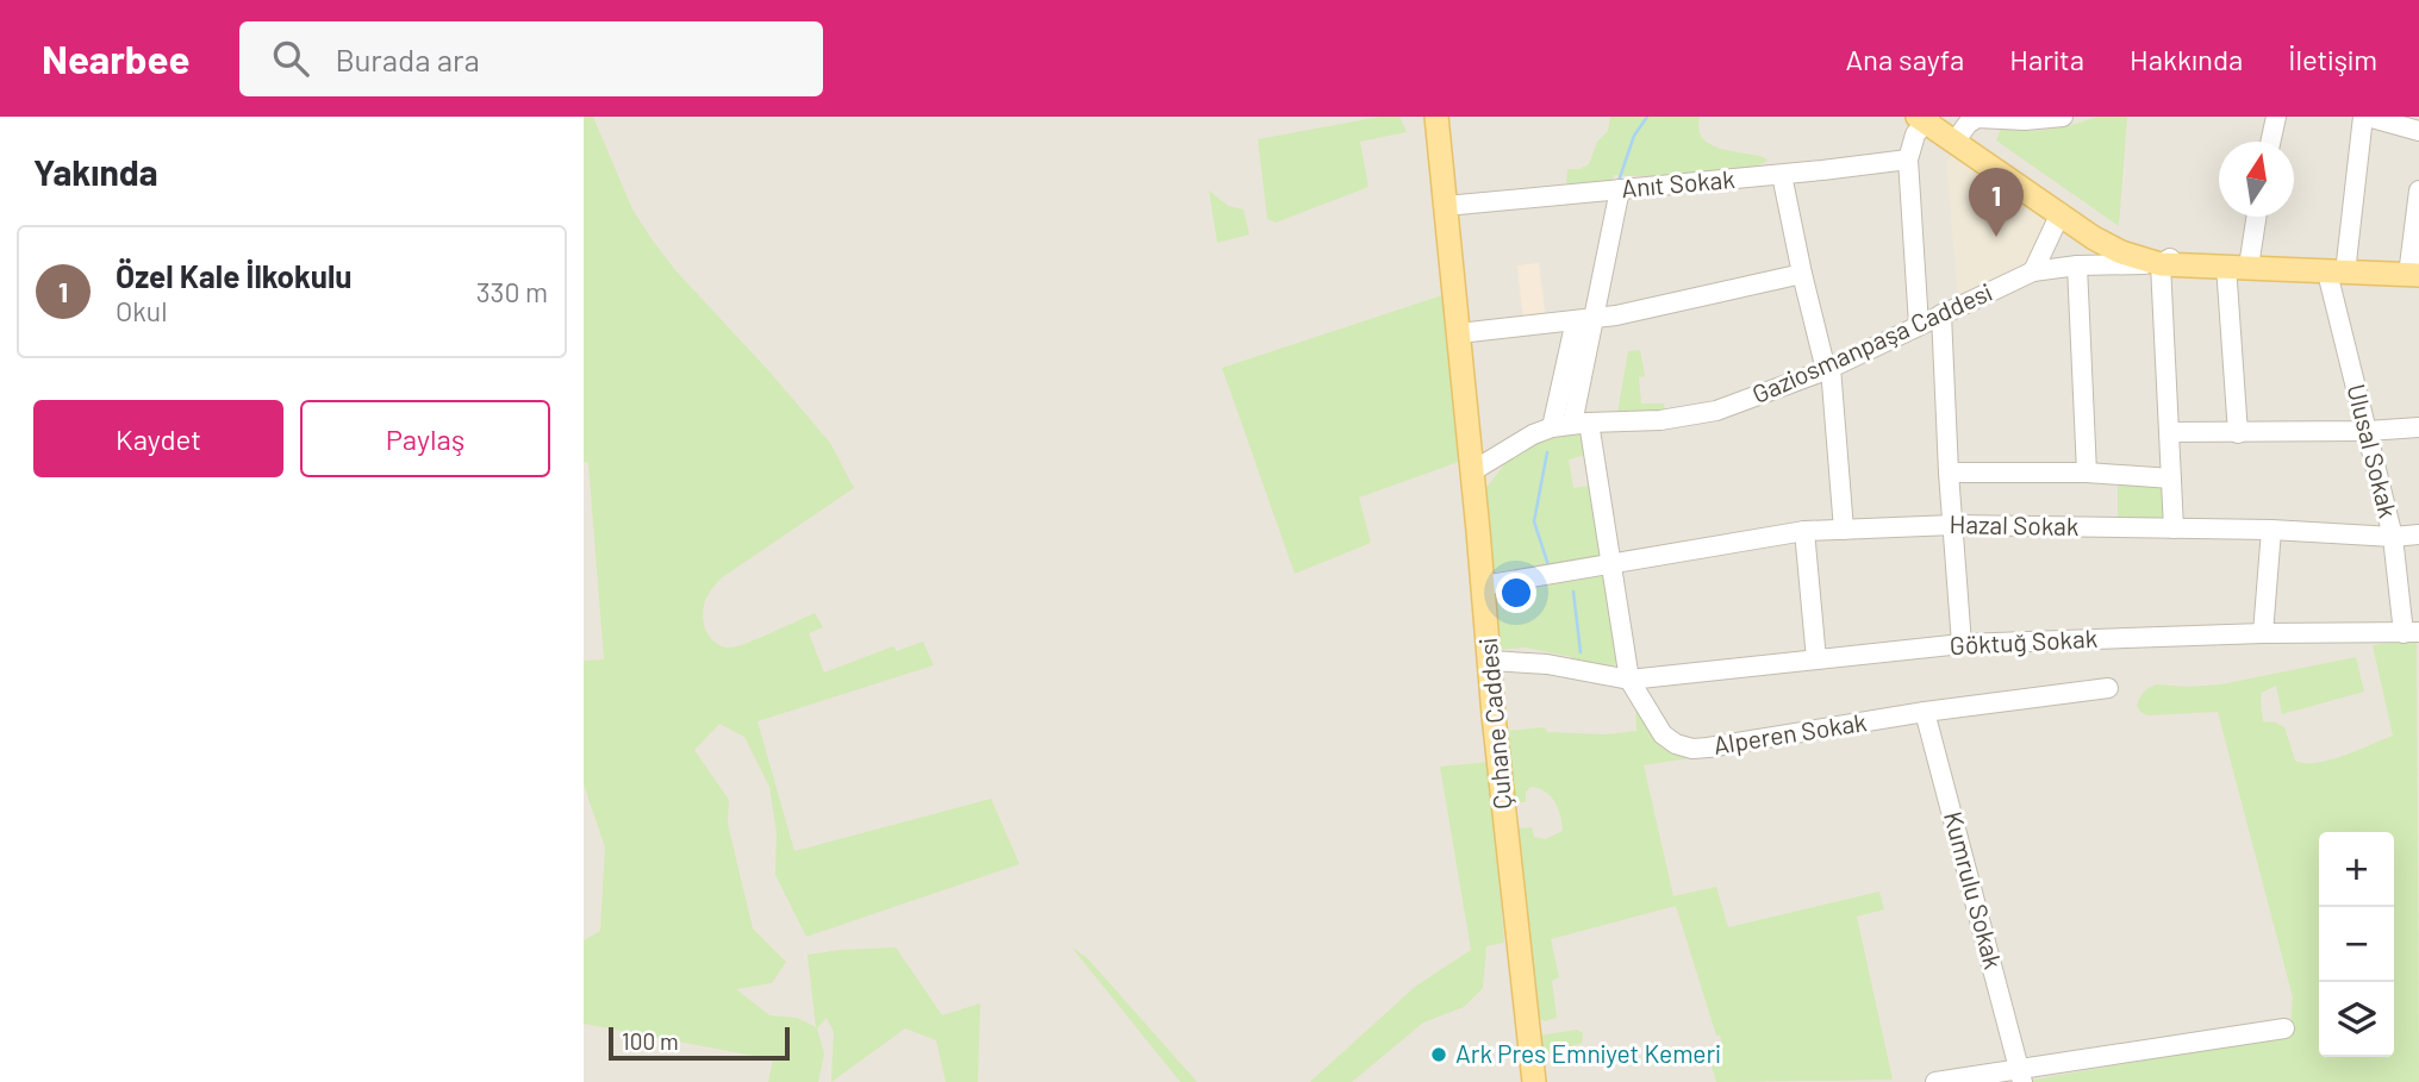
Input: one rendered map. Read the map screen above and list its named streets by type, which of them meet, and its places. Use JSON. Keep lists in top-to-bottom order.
{
  "streets": {
    "main road": ["Çuhane Caddesi"],
    "street": [
      "Anıt Sokak",
      "Gaziosmanpaşa Caddesi",
      "Ulusal Sokak",
      "Hazal Sokak",
      "Göktuğ Sokak",
      "Alperen Sokak",
      "Kumrulu Sokak"
    ]
  },
  "crossings": [
    ["Anıt Sokak", "Çuhane Caddesi"],
    ["Gaziosmanpaşa Caddesi", "Çuhane Caddesi"],
    ["Ulusal Sokak", "Hazal Sokak"],
    ["Ulusal Sokak", "Göktuğ Sokak"],
    ["Hazal Sokak", "Çuhane Caddesi"],
    ["Göktuğ Sokak", "Alperen Sokak"],
    ["Alperen Sokak", "Kumrulu Sokak"]
  ],
  "places": ["Ark Pres Emniyet Kemeri"],
  "scale_bar": "100 m",
  "north": "top",
  "page": {
    "header": "Nearbee",
    "search": "Burada ara",
    "nav": [
      "Ana sayfa",
      "Harita",
      "Hakkında",
      "İletişim"
    ],
    "heading": "Yakında",
    "pins": "1",
    "list": [
      {
        "mark": "1",
        "name": "Özel Kale İlkokulu",
        "note": "Okul",
        "value": "330 m"
      }
    ],
    "buttons": ["Kaydet", "Paylaş"],
    "map_buttons": ["+", "−"],
    "scale": "100 m"
  }
}
